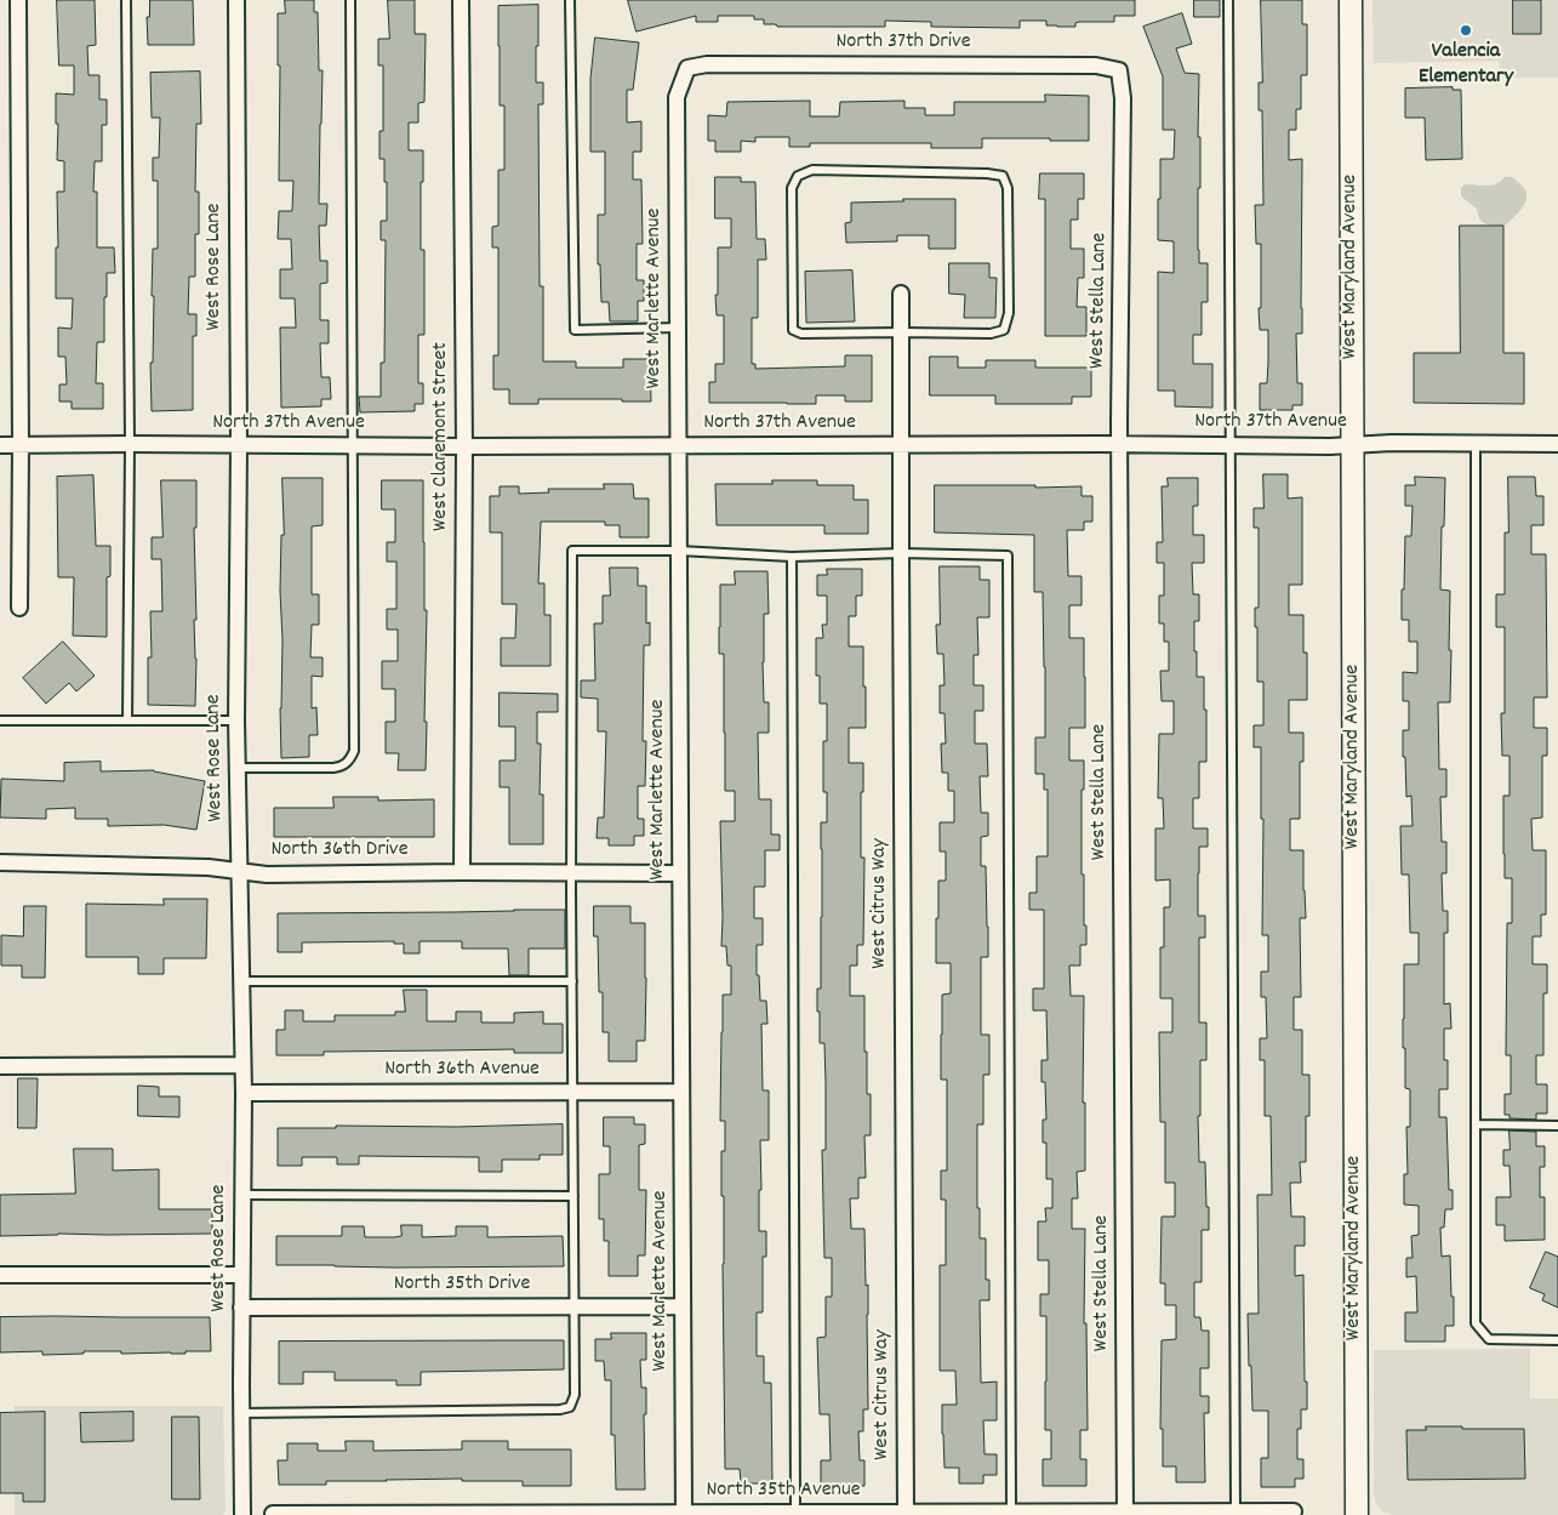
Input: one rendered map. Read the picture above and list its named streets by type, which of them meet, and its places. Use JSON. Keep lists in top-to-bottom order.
{
  "streets": {
    "street": [
      "North 37th Drive",
      "West Rose Lane",
      "West Maryland Avenue",
      "West Marlette Avenue",
      "West Stella Lane",
      "North 37th Avenue",
      "West Claremont Street",
      "North 36th Drive",
      "West Citrus Way",
      "North 36th Avenue",
      "North 35th Drive",
      "North 35th Avenue"
    ]
  },
  "crossings": [
    ["North 37th Drive", "West Marlette Avenue"],
    ["North 37th Drive", "West Stella Lane"],
    ["West Rose Lane", "North 37th Avenue"],
    ["West Rose Lane", "North 36th Drive"],
    ["West Rose Lane", "North 36th Avenue"],
    ["West Rose Lane", "North 35th Drive"],
    ["West Maryland Avenue", "North 37th Avenue"],
    ["West Marlette Avenue", "North 37th Avenue"],
    ["West Marlette Avenue", "North 36th Drive"],
    ["West Marlette Avenue", "North 36th Avenue"],
    ["West Marlette Avenue", "North 35th Drive"],
    ["West Marlette Avenue", "North 35th Avenue"],
    ["West Stella Lane", "North 37th Avenue"],
    ["West Stella Lane", "North 35th Avenue"],
    ["North 37th Avenue", "West Claremont Street"],
    ["North 37th Avenue", "West Citrus Way"],
    ["West Claremont Street", "North 36th Drive"],
    ["West Citrus Way", "North 35th Avenue"]
  ],
  "places": ["Valencia Elementary"]
}
